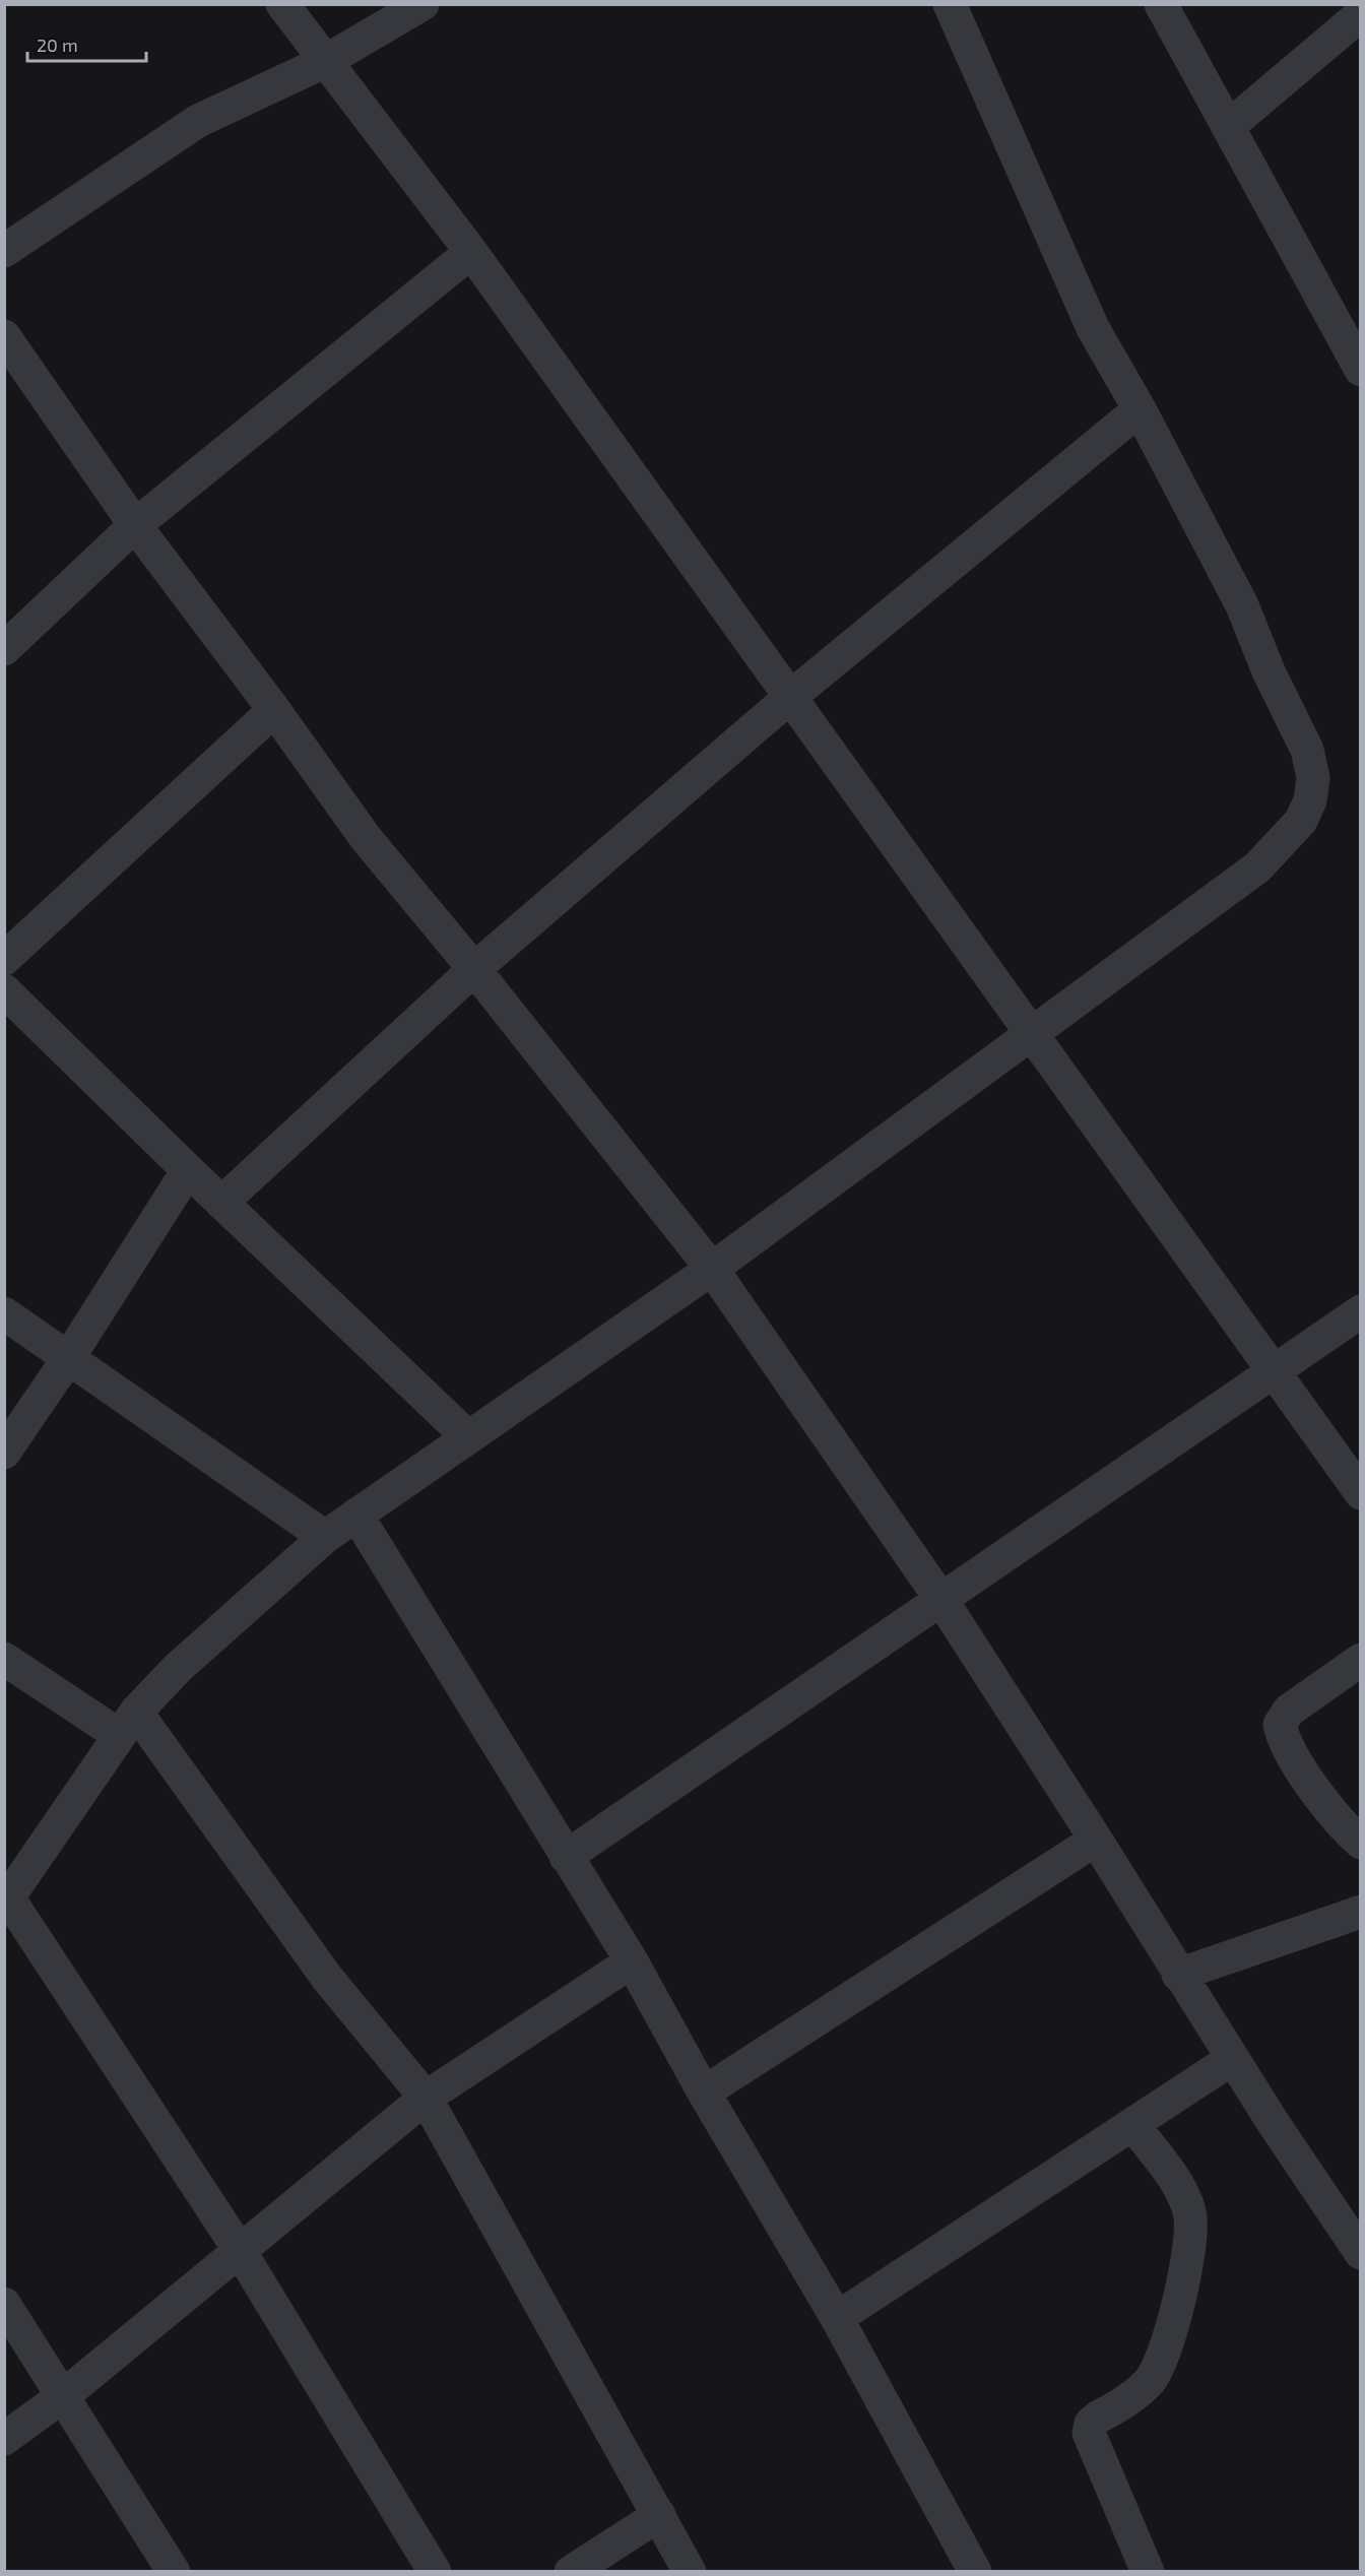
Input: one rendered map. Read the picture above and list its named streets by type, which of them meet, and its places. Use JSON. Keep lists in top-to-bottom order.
{
  "scale_bar": "20 m"
}
